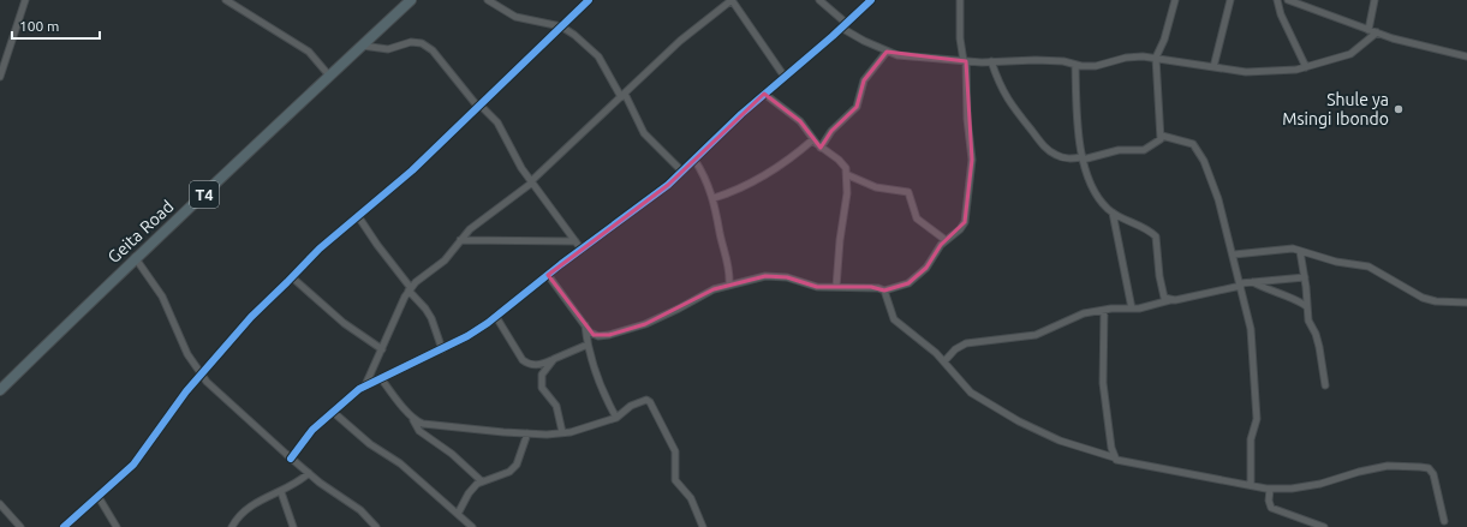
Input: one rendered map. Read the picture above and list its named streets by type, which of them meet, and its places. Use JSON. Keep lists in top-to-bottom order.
{
  "streets": {
    "highway": ["T4", "Geita Road"]
  },
  "places": ["Shule ya Msingi Ibondo"],
  "scale_bar": "100 m"
}
